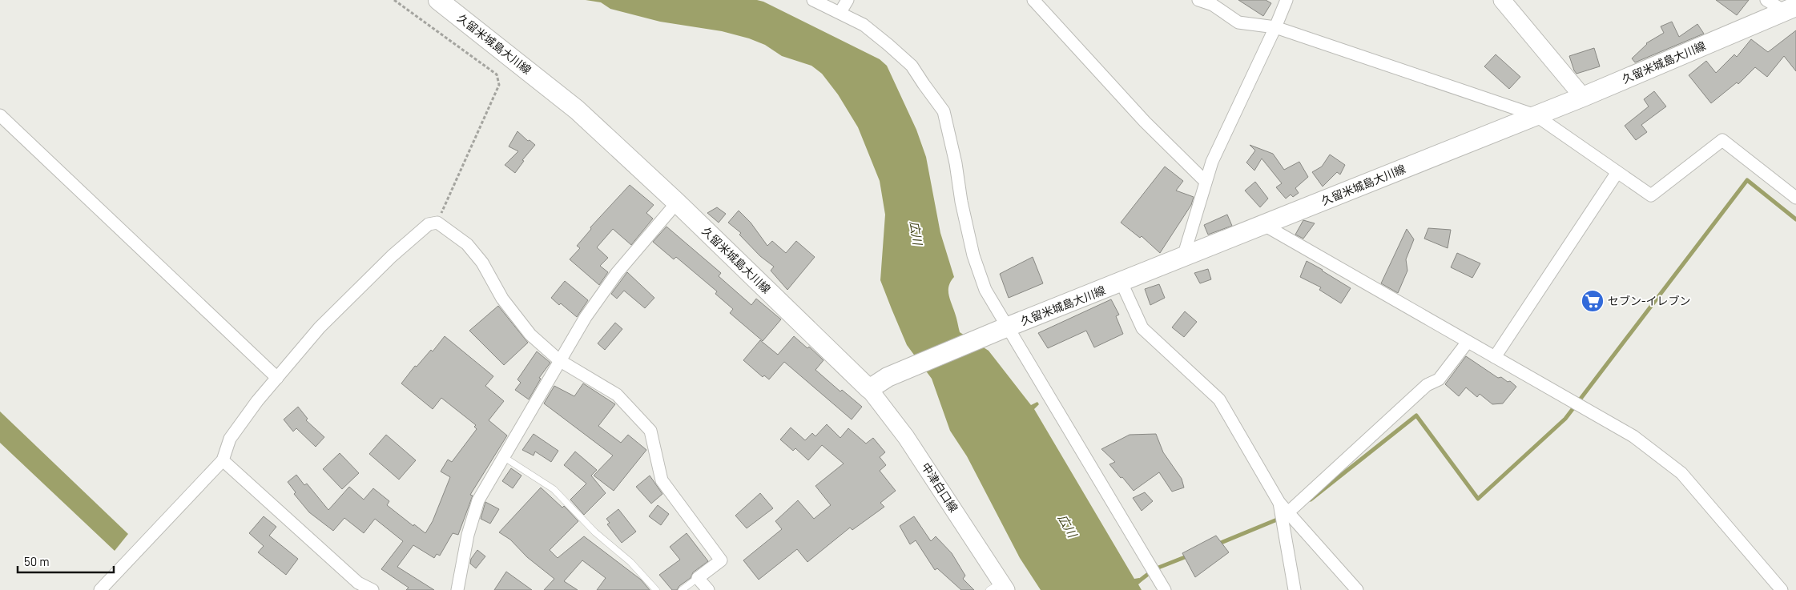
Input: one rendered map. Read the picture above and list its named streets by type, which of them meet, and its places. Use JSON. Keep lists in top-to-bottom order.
{
  "streets": {
    "main road": ["久留米城島大川線", "中津白口線"]
  },
  "crossings": [
    ["久留米城島大川線", "中津白口線"]
  ],
  "water": ["広川"],
  "places": {
    "supermarket": ["セブン-イレブン"]
  },
  "scale_bar": "50 m"
}
